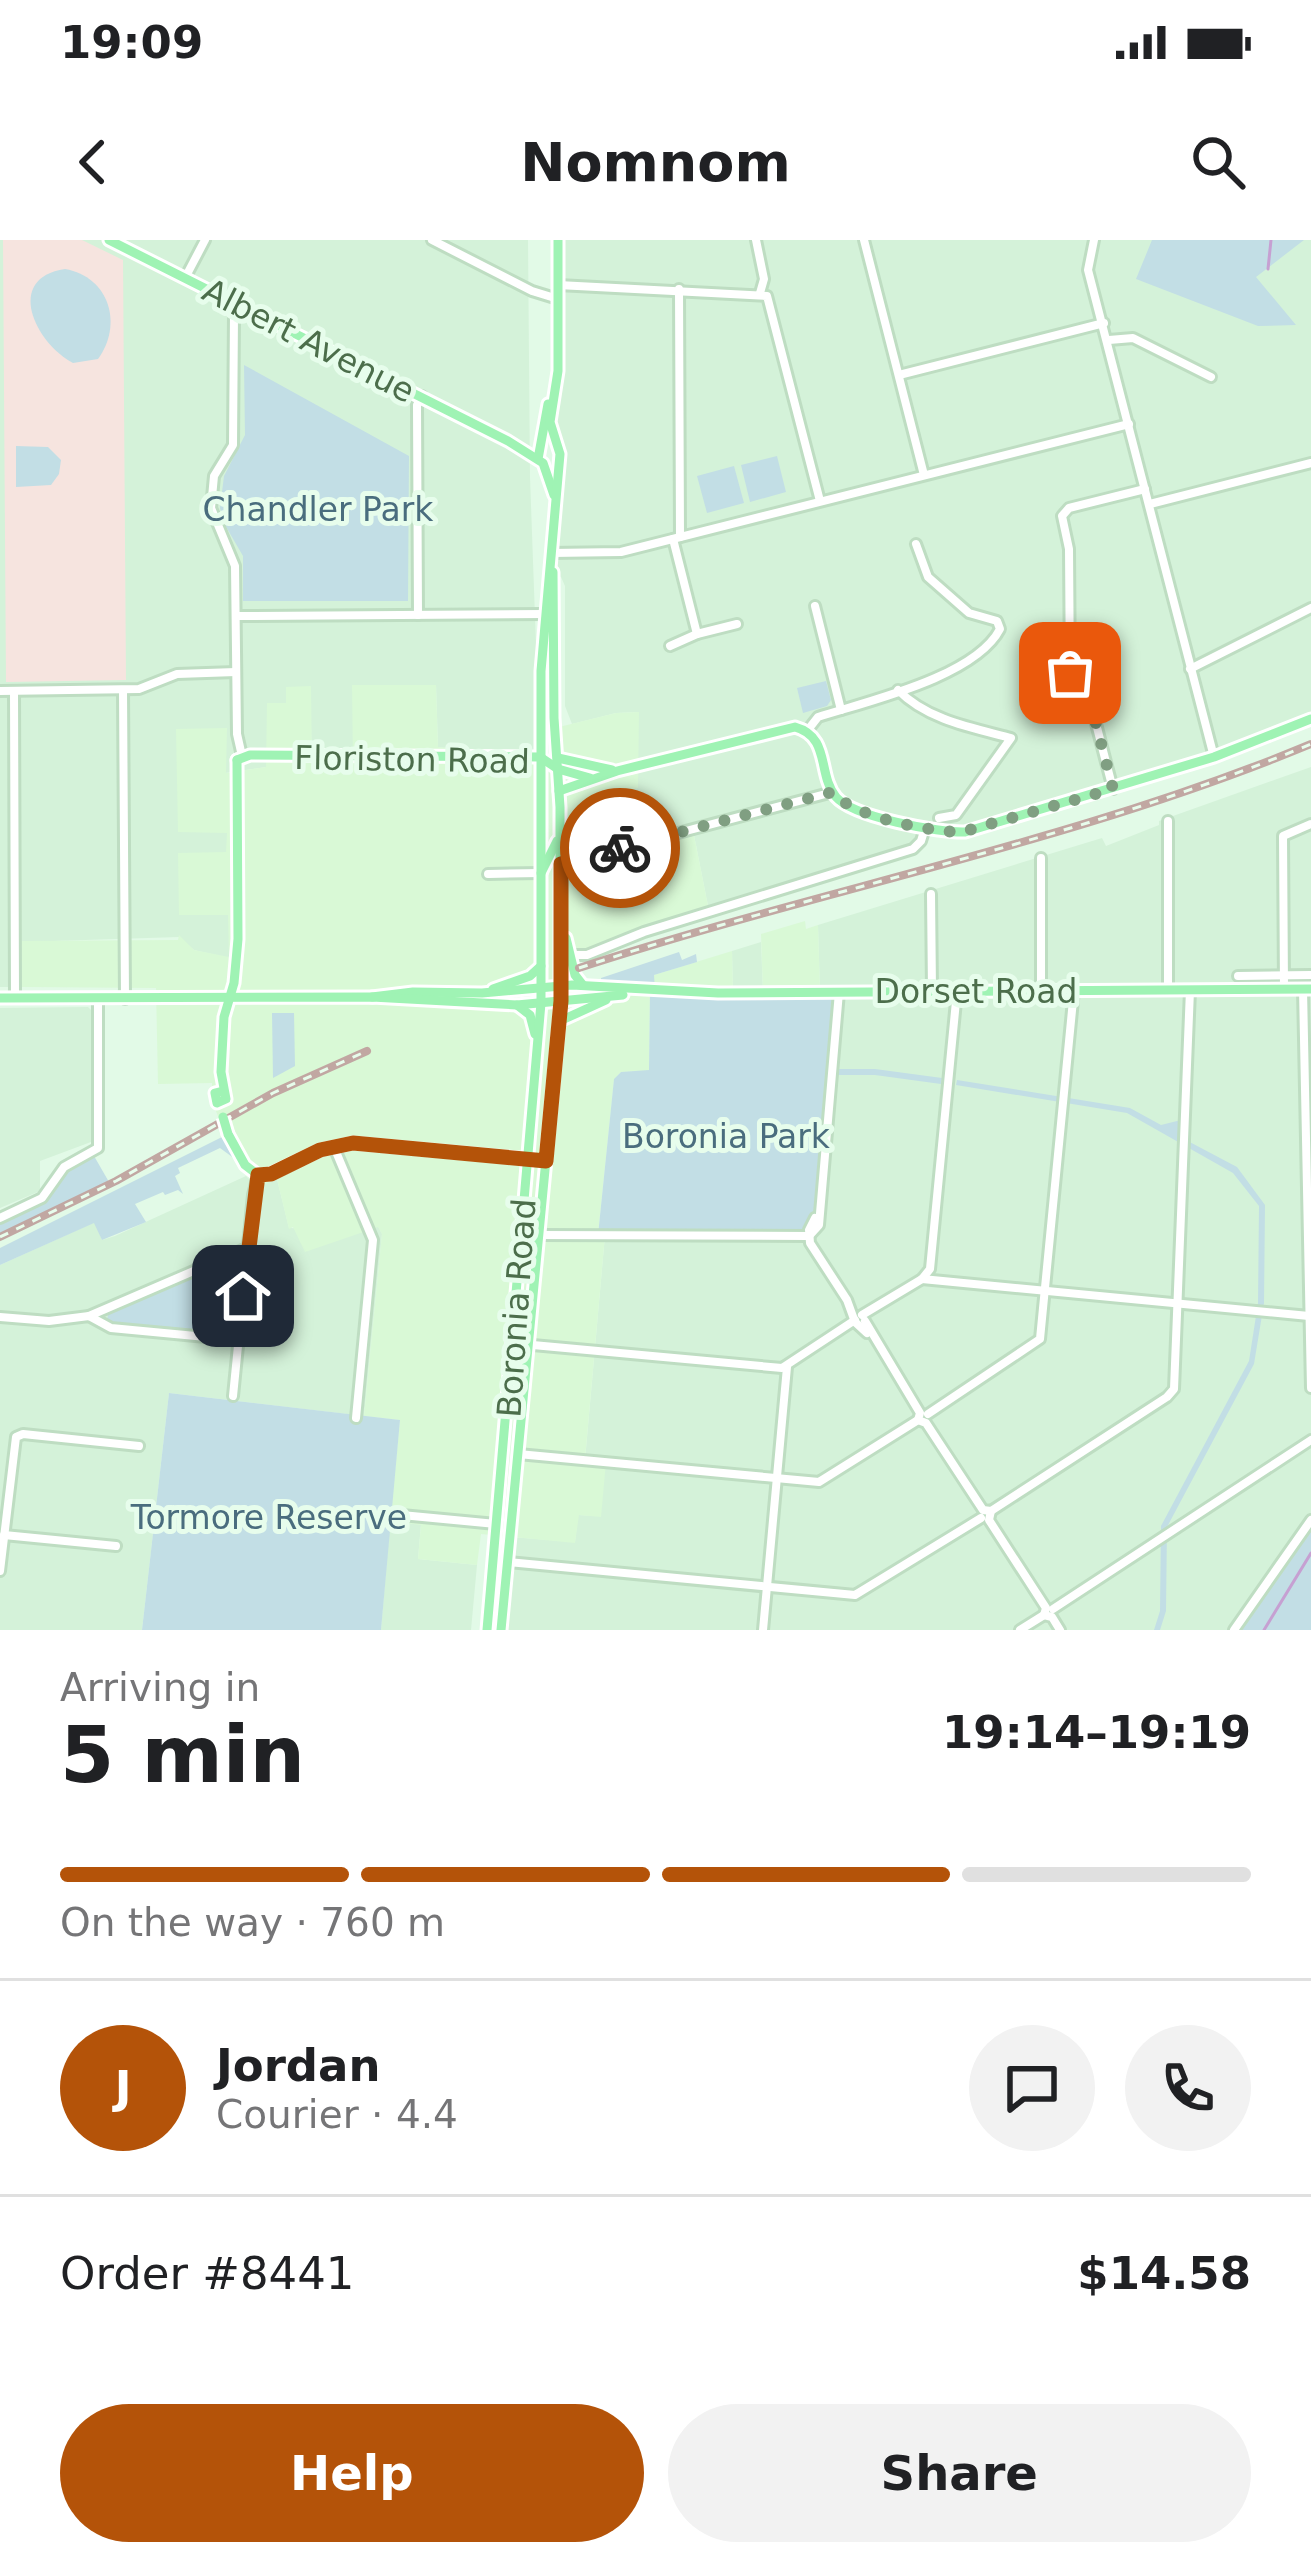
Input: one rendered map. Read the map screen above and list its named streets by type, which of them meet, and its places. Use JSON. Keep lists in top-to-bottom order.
{
  "streets": {
    "main road": [
      "Albert Avenue",
      "Floriston Road",
      "Dorset Road",
      "Boronia Road"
    ]
  },
  "crossings": [
    ["Albert Avenue", "Boronia Road"],
    ["Floriston Road", "Boronia Road"],
    ["Dorset Road", "Boronia Road"]
  ],
  "parks": ["Chandler Park", "Boronia Park", "Tormore Reserve"],
  "page": {
    "status": "19:09",
    "header": "Nomnom",
    "heading": ["5 min", "Arriving in", "19:14–19:19"],
    "panel": [
      "Jordan",
      "Courier · 4.4",
      "Order #8441",
      "$14.58"
    ],
    "bar": "On the way · 760 m",
    "round": "J",
    "buttons": ["Help", "Share"]
  }
}
